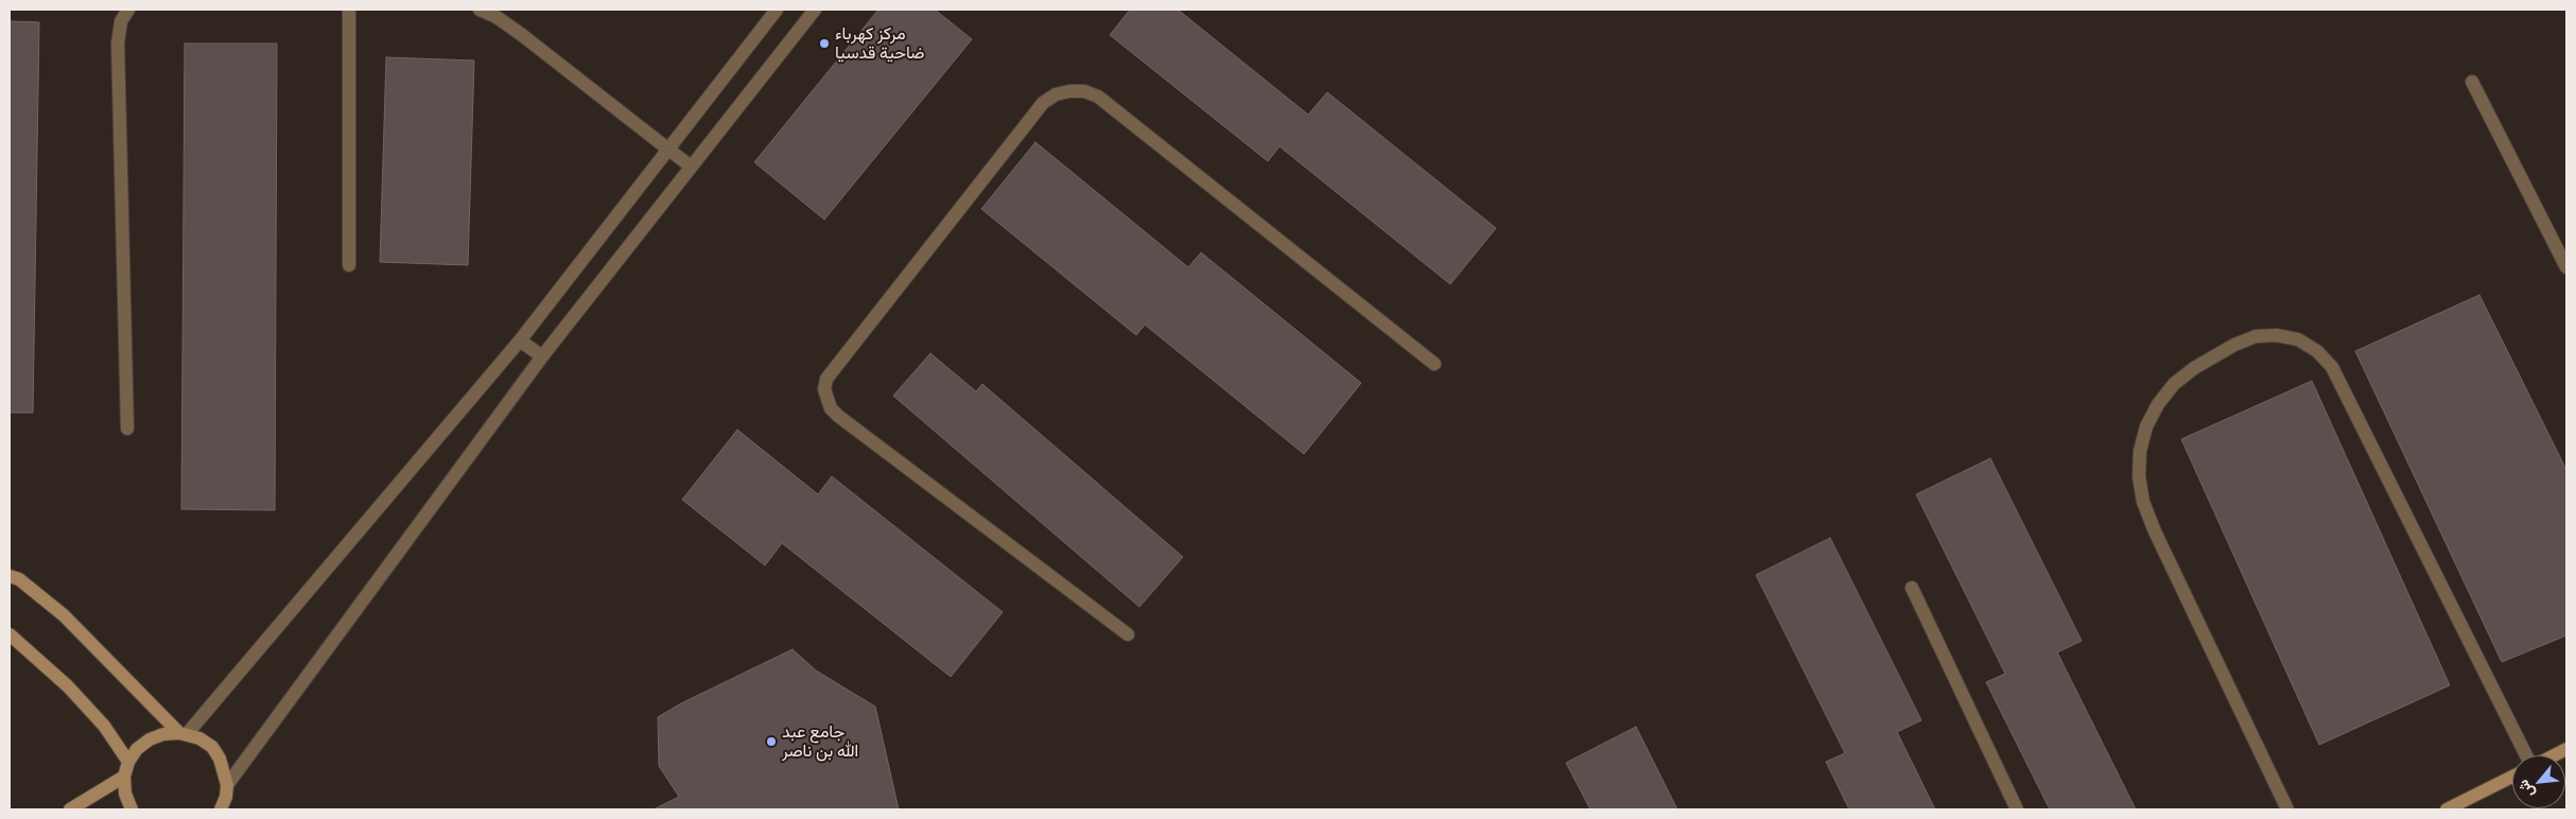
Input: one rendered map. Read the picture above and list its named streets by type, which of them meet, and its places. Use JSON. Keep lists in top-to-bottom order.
{
  "places": ["مركز كهرباء ضاحية قدسيا", "جامع عبد الله بن ناصر"],
  "north": "bottom left"
}
